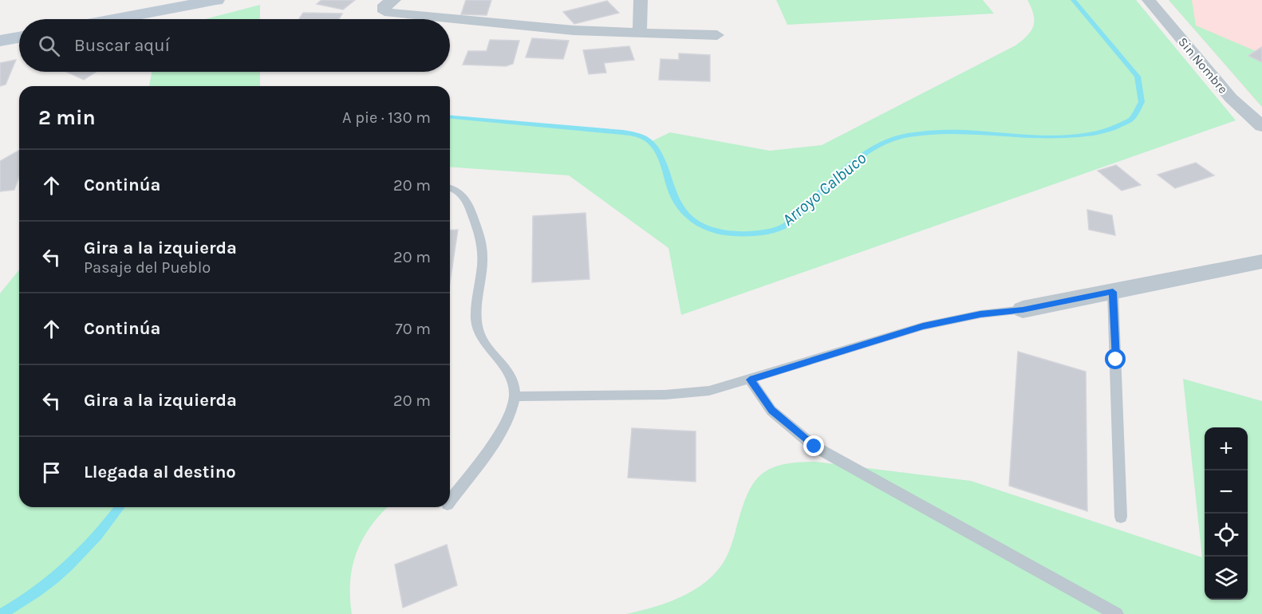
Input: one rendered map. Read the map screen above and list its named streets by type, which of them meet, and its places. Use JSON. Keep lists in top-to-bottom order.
{
  "streets": {
    "street": ["Sin Nombre"]
  },
  "water": ["Arroyo Calbuco"],
  "page": {
    "search": "Buscar aquí",
    "heading": ["2 min", "A pie · 130 m"],
    "list": [
      ["Continúa", "20 m"],
      ["Gira a la izquierda", "Pasaje del Pueblo", "20 m"],
      ["Continúa", "70 m"],
      ["Gira a la izquierda", "20 m"],
      "Llegada al destino"
    ],
    "map_buttons": ["+", "−"]
  }
}
